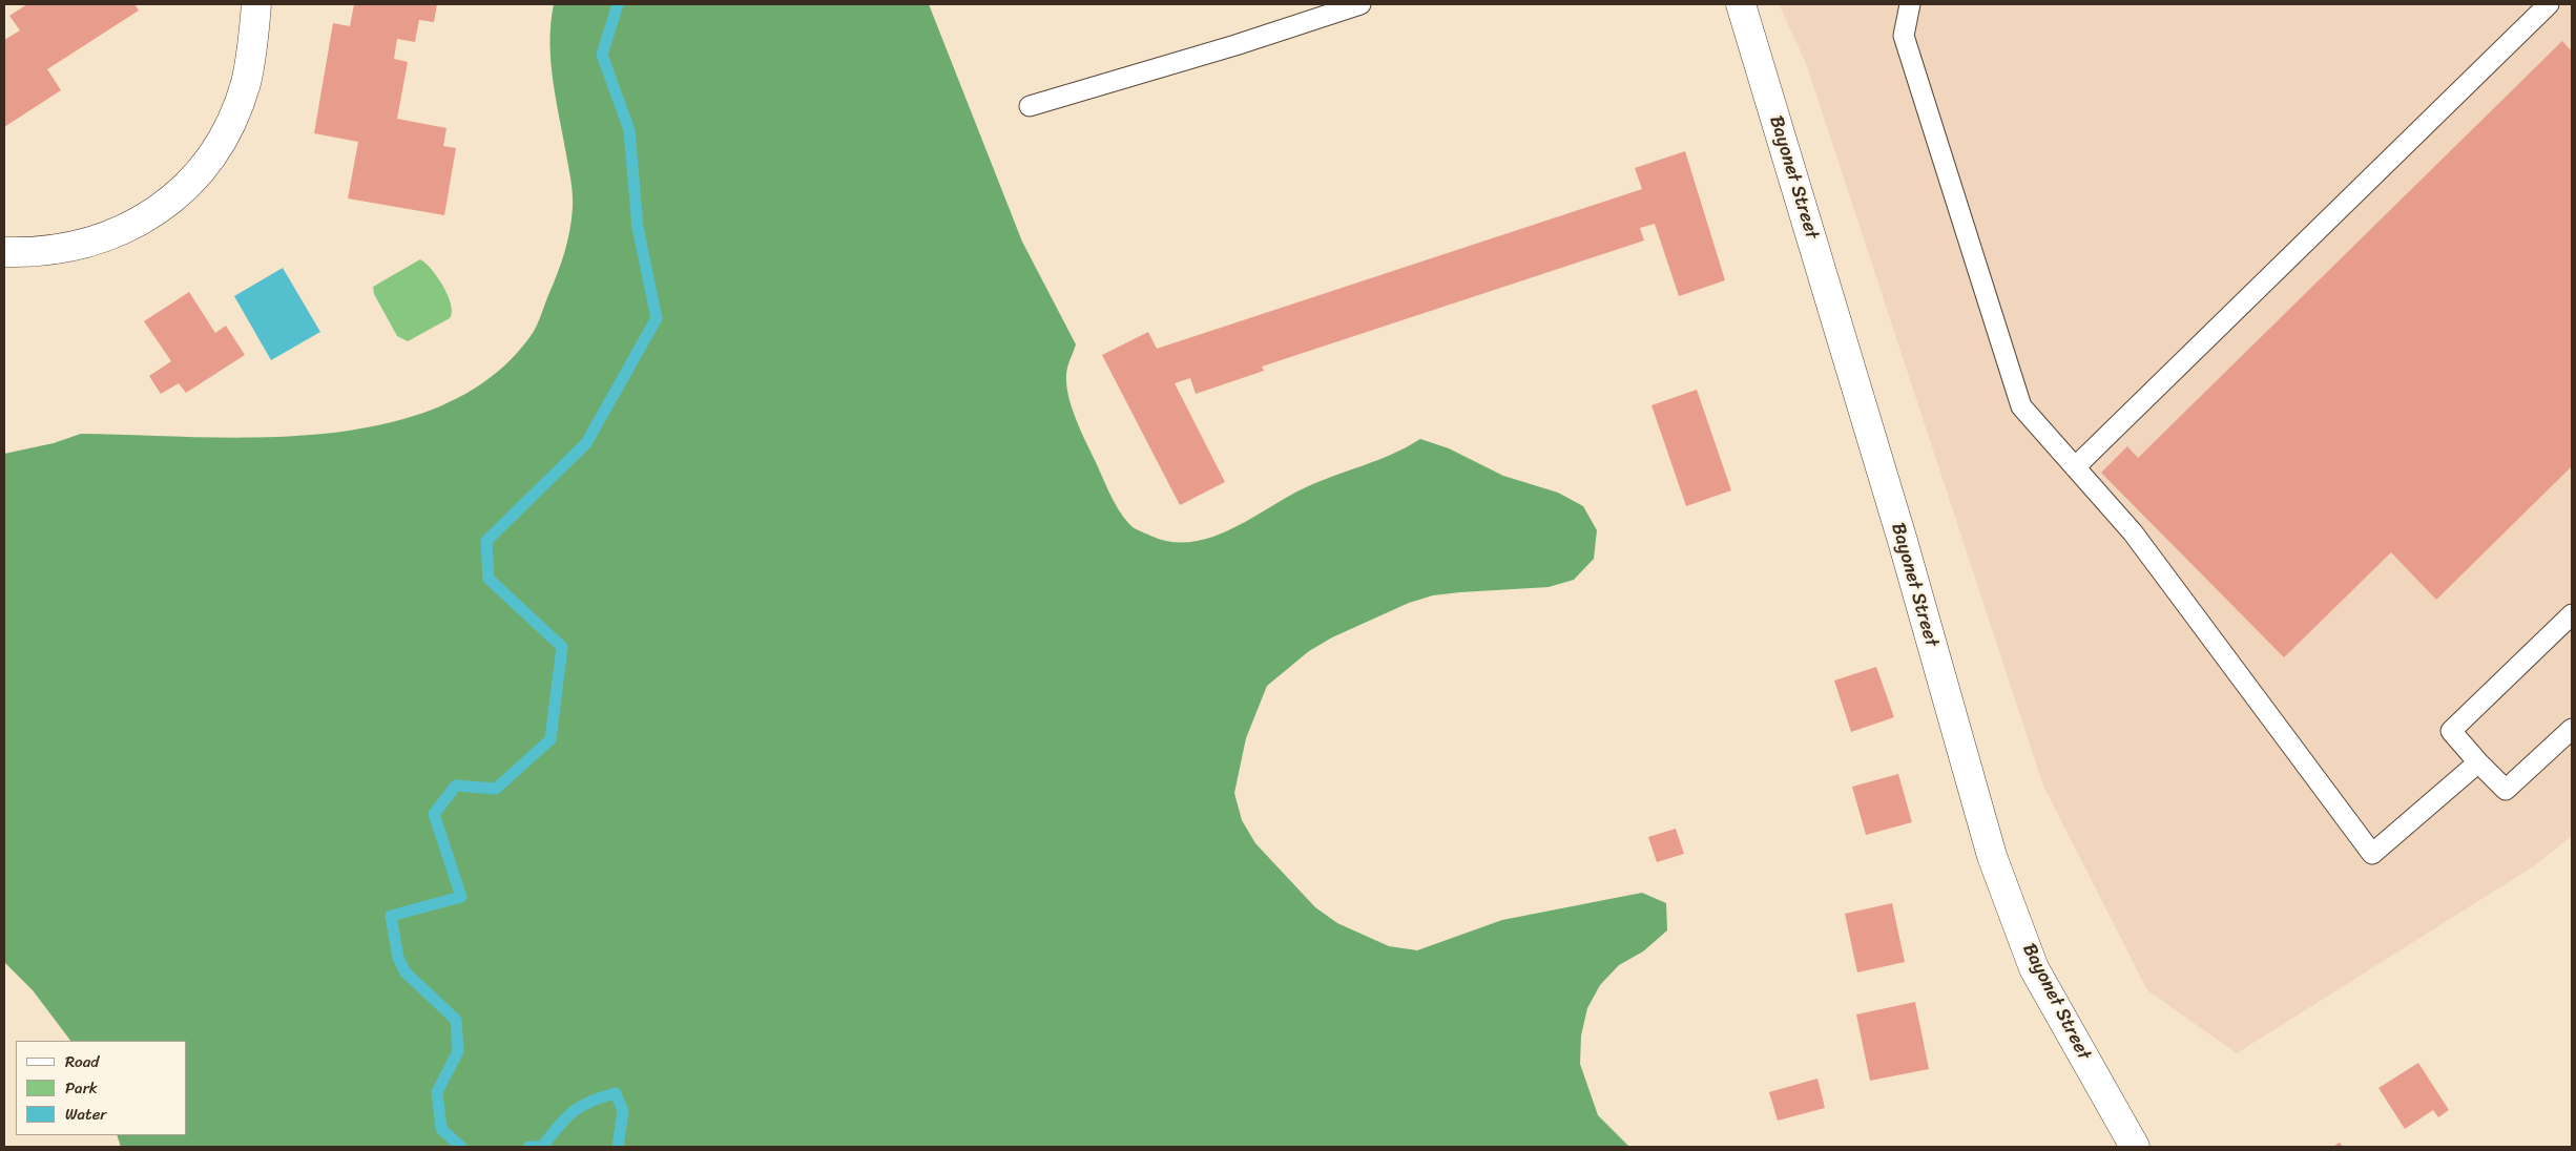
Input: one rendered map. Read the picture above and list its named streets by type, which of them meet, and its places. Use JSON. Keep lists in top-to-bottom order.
{
  "streets": {
    "street": ["Bayonet Street"]
  },
  "legend": ["Road", "Park", "Water"]
}
